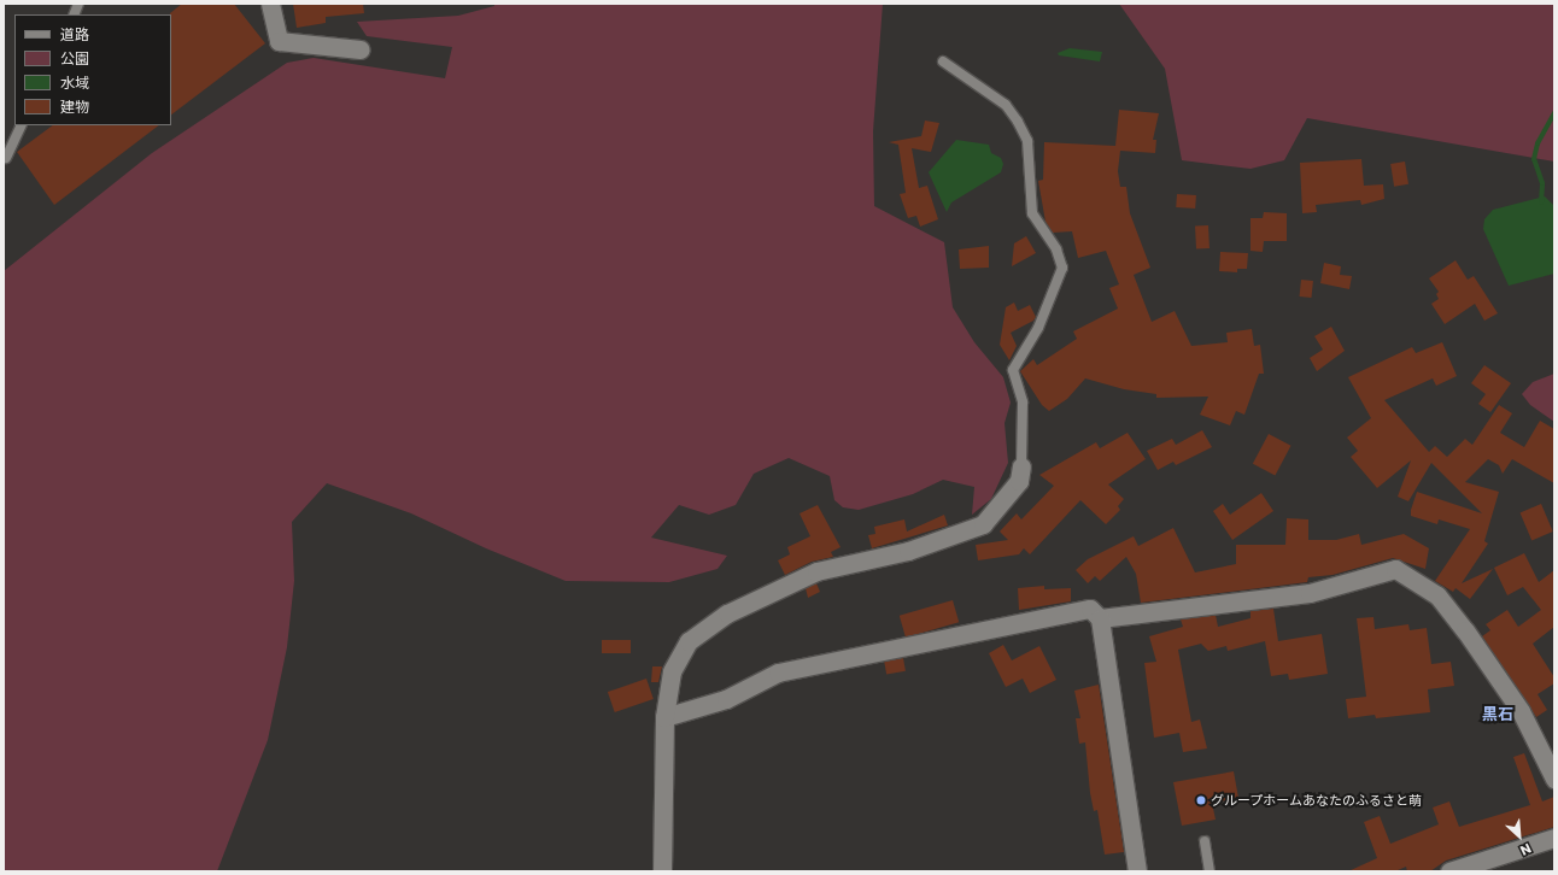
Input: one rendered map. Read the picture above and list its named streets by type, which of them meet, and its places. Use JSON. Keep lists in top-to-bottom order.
{
  "districts": ["黒石"],
  "places": ["グループホームあなたのふるさと萌"],
  "legend": [
    "道路",
    "公園",
    "水域",
    "建物"
  ],
  "north": "bottom right"
}
